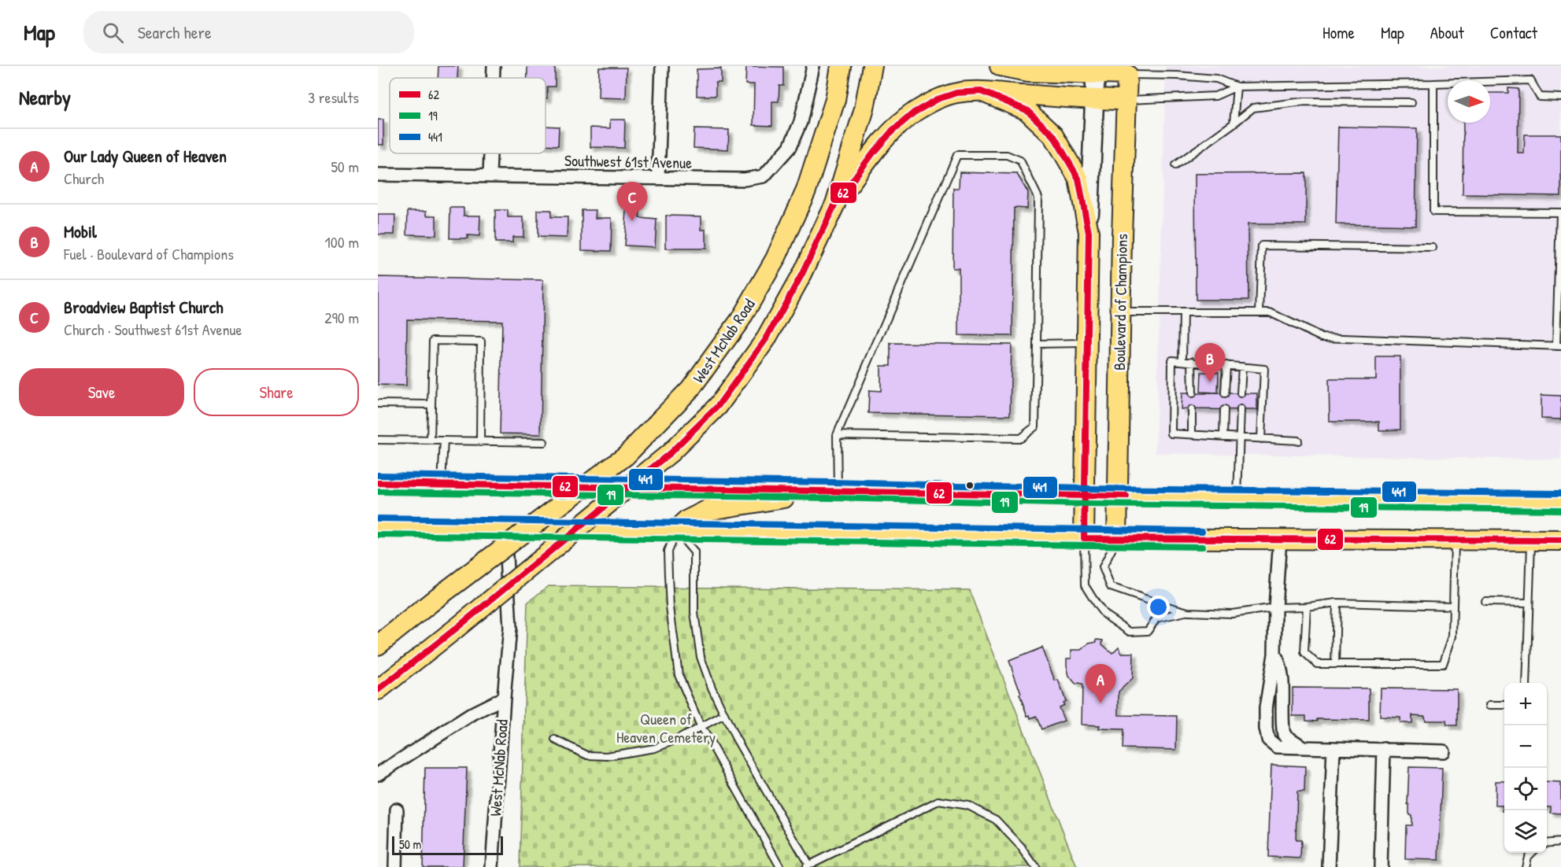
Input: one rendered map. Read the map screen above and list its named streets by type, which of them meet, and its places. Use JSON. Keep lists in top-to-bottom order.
{
  "streets": {
    "main road": ["Boulevard of Champions", "West McNab Road"],
    "street": ["Southwest 61st Avenue"]
  },
  "parks": ["Queen of Heaven Cemetery"],
  "lines": ["transit line 62", "transit line 441", "transit line 19"],
  "legend": ["62", "19", "441"],
  "scale_bar": "50 m",
  "north": "right",
  "page": {
    "header": "Map",
    "search": "Search here",
    "nav": [
      "Home",
      "Map",
      "About",
      "Contact"
    ],
    "heading": ["Nearby", "3 results"],
    "list": [
      {
        "mark": "A",
        "name": "Our Lady Queen of Heaven",
        "note": "Church",
        "value": "50 m"
      },
      {
        "mark": "B",
        "name": "Mobil",
        "note": "Fuel · Boulevard of Champions",
        "value": "100 m"
      },
      {
        "mark": "C",
        "name": "Broadview Baptist Church",
        "note": "Church · Southwest 61st Avenue",
        "value": "290 m"
      }
    ],
    "pins": ["C", "B", "A"],
    "buttons": ["Save", "Share"],
    "map_buttons": ["+", "−"],
    "scale": "50 m"
  }
}
